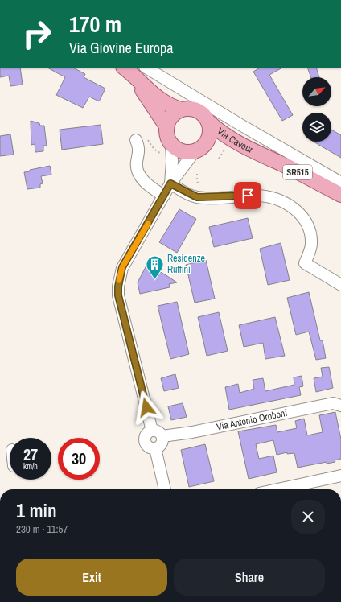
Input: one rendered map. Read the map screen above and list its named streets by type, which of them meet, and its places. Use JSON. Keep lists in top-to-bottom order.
{
  "streets": {
    "main road": ["Via Cavour", "SR515"],
    "street": ["Via Antonio Oroboni"]
  },
  "crossings": [
    ["Via Cavour", "SR515"]
  ],
  "places": {
    "building": ["Residenze Ruffini"]
  },
  "north": "top right",
  "page": {
    "turn": ["170 m", "Via Giovine Europa"],
    "speed": "27 km/h",
    "limit": "30",
    "heading": ["1 min", "230 m · 11:57"],
    "buttons": ["Exit", "Share"]
  }
}
